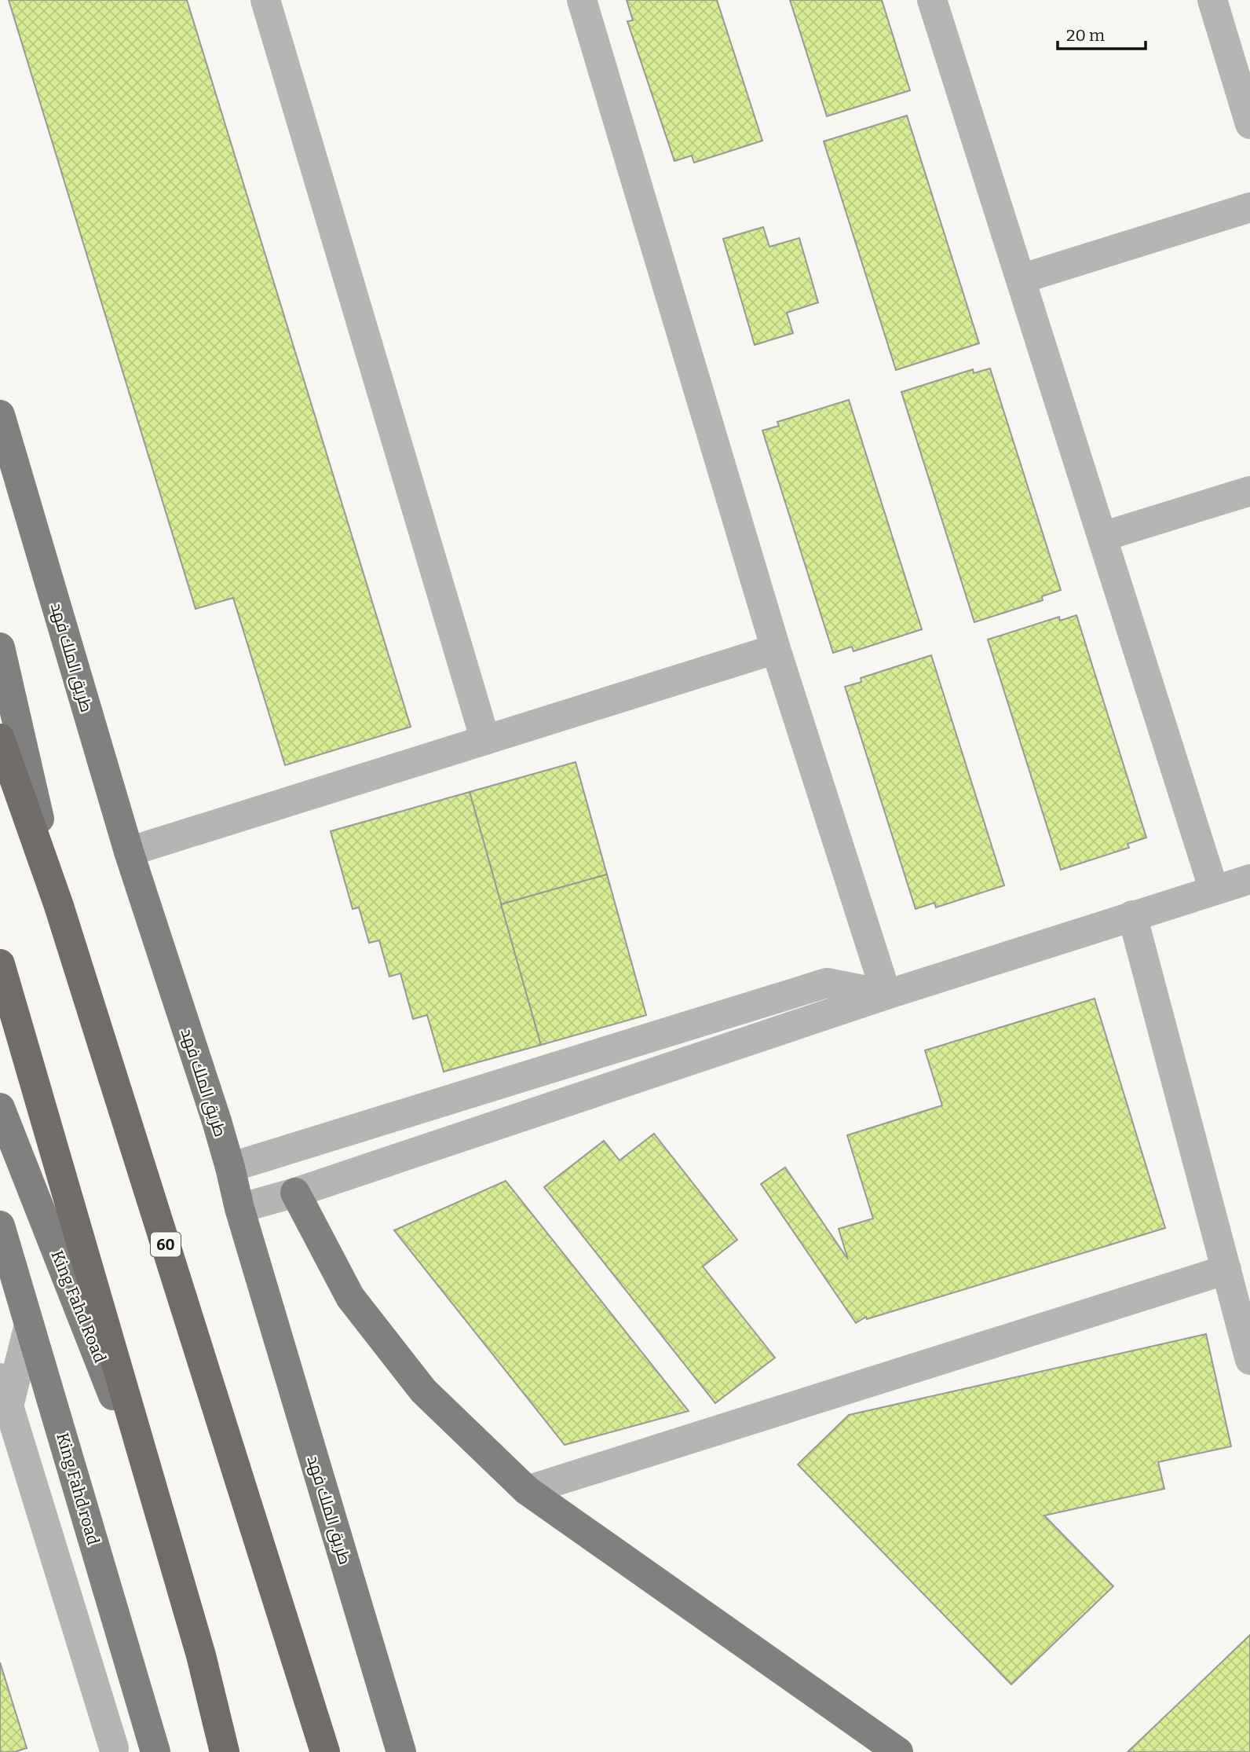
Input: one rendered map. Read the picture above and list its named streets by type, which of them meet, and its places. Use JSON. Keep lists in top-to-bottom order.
{
  "streets": {
    "highway": ["60"],
    "main road": ["طريق الملك فهد", "King Fahd Road", "King Fahd road"]
  },
  "scale_bar": "20 m"
}
